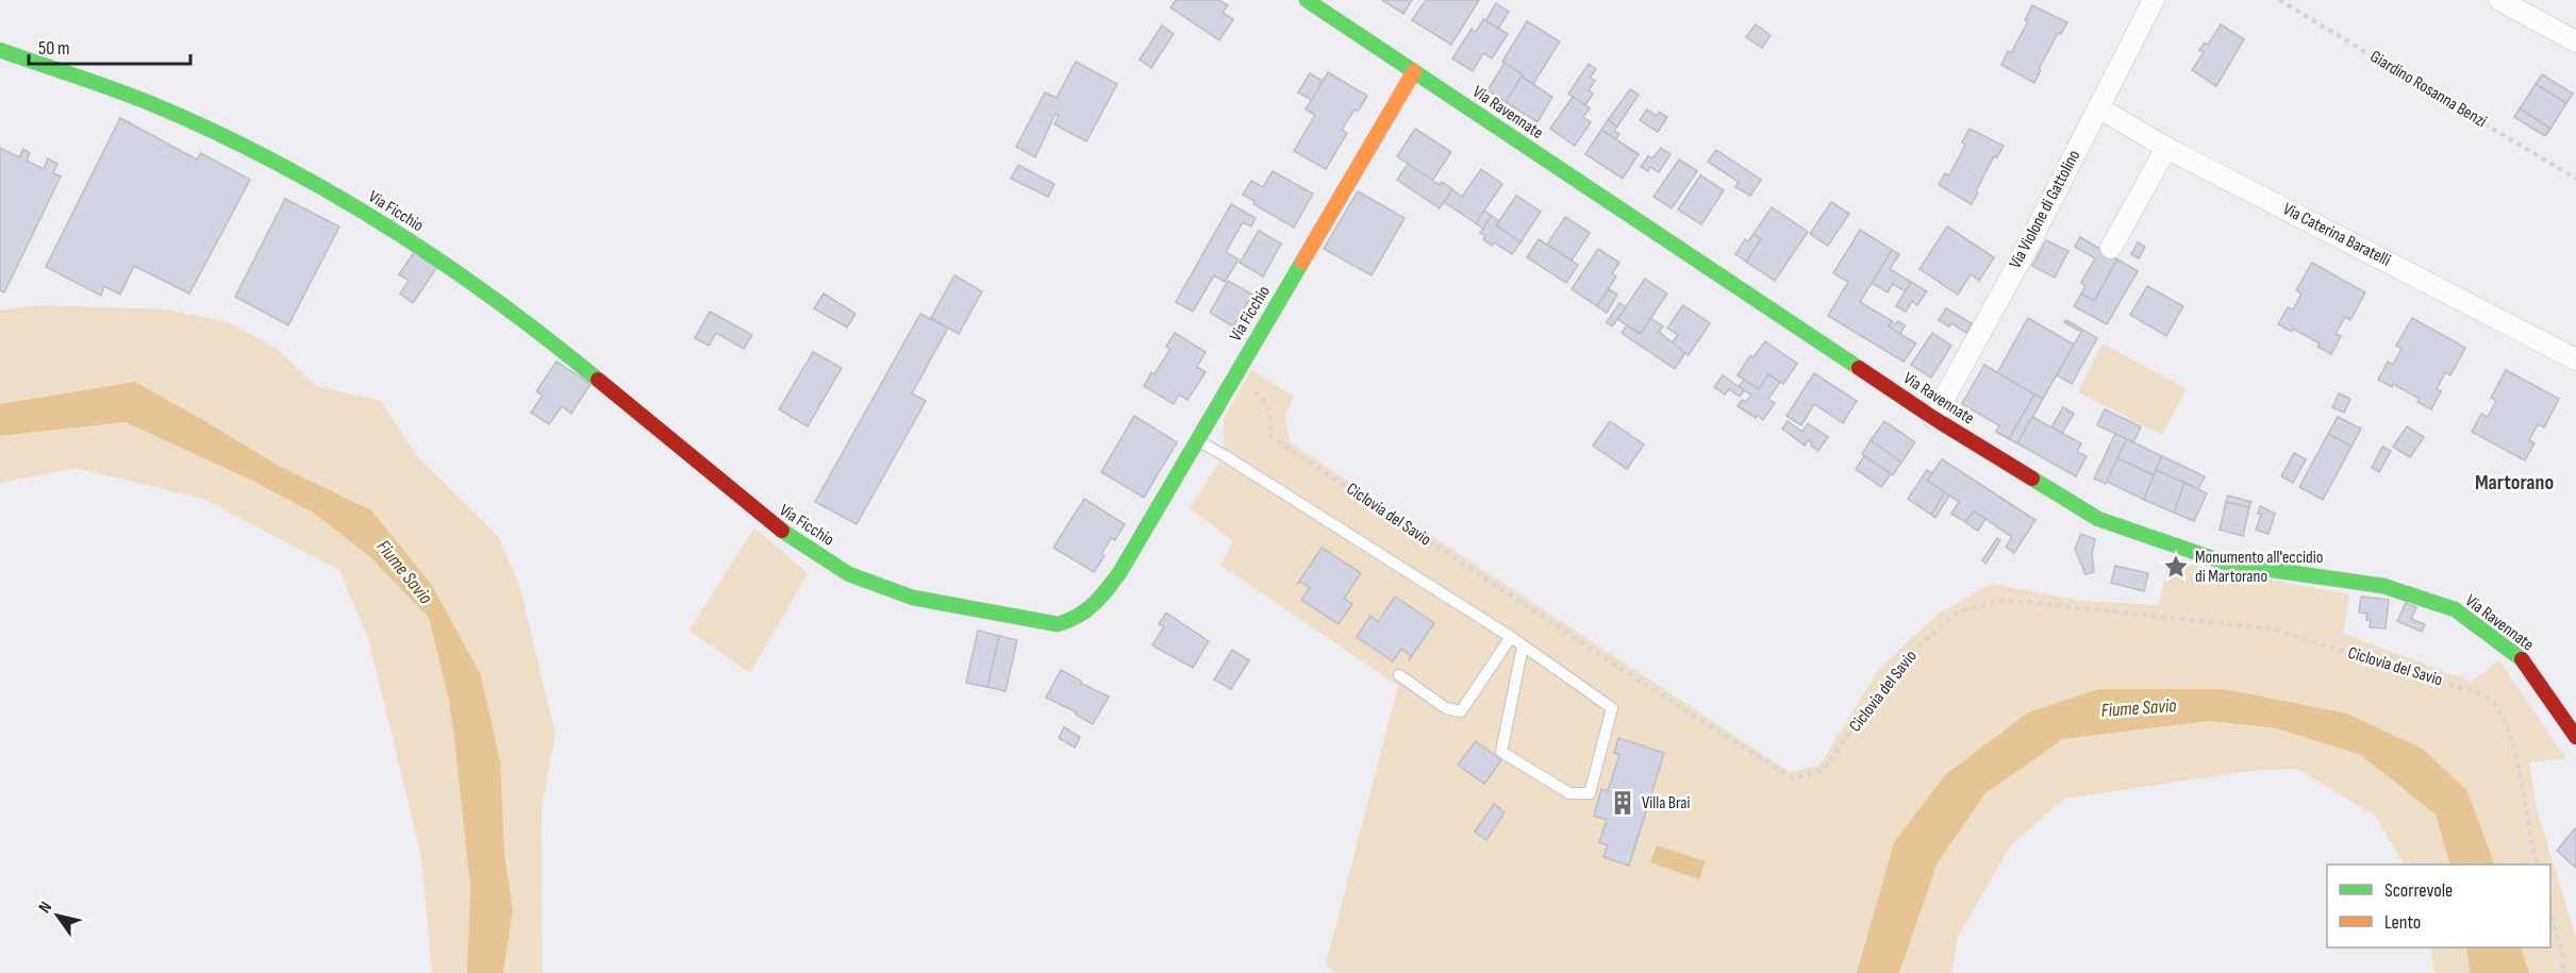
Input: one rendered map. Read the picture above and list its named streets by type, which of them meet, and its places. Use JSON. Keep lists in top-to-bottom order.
{
  "streets": {
    "street": [
      "Via Ravennate",
      "Via Violone di Gattolino",
      "Via Ficchio",
      "Via Caterina Baratelli"
    ],
    "path": ["Giardino Rosanna Benzi", "Ciclovia del Savio"]
  },
  "crossings": [
    ["Via Ravennate", "Via Violone di Gattolino"],
    ["Via Ravennate", "Via Ficchio"],
    ["Via Violone di Gattolino", "Via Caterina Baratelli"],
    ["Via Ficchio", "Ciclovia del Savio"]
  ],
  "districts": ["Martorano"],
  "water": ["Fiume Savio"],
  "places": {
    "place": ["Monumento all'eccidio di Martorano"],
    "building": ["Villa Brai"]
  },
  "legend": ["Scorrevole", "Lento"],
  "scale_bar": "50 m",
  "north": "top left"
}
